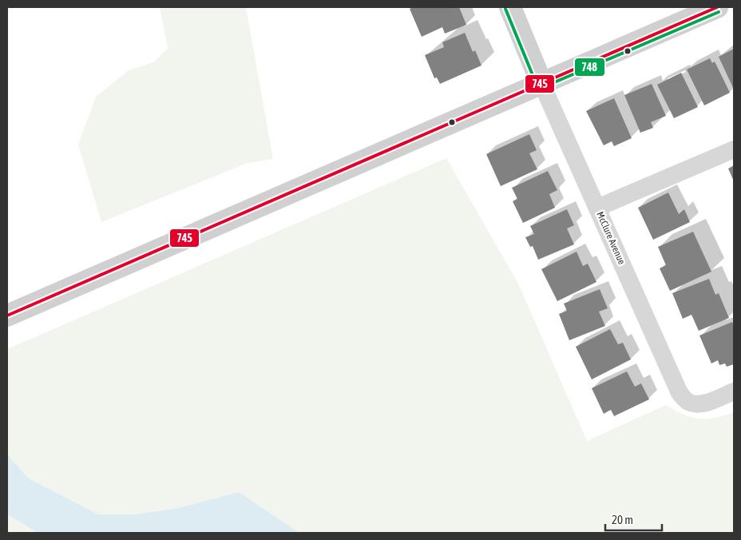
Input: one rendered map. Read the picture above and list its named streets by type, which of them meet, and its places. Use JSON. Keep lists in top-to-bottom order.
{
  "streets": {
    "street": ["McClure Avenue"]
  },
  "lines": ["transit line 745", "transit line 748"],
  "scale_bar": "20 m"
}
